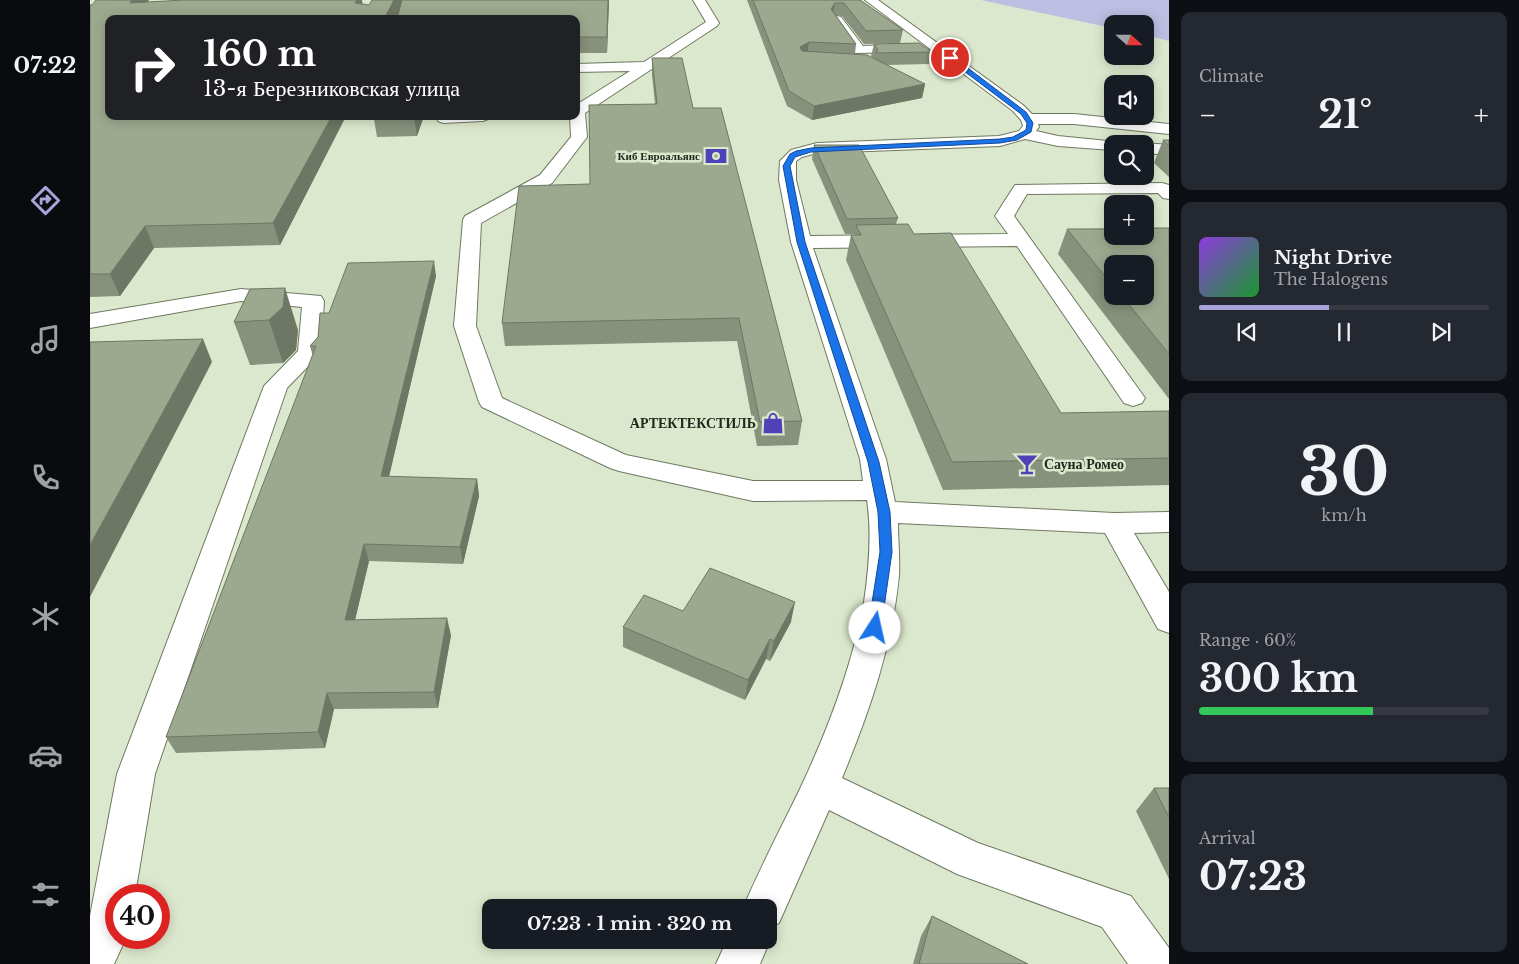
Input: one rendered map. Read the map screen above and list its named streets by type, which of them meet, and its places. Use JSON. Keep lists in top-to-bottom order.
{
  "places": {
    "bank": ["Киб Евроальянс"],
    "shop": ["АРТЕКТЕКСТИЛЬ"],
    "bar": ["Сауна Ромео"]
  },
  "north": "right",
  "page": {
    "tabs": "07:22",
    "tile": [
      "Climate",
      ["30", "km/h"],
      ["Range · 60%", "300 km"],
      ["Arrival", "07:23"]
    ],
    "map_buttons": ["+", "−"],
    "turn": ["160 m", "13-я Березниковская улица"],
    "heat": ["−", "21°", "+"],
    "song": ["Night Drive", "The Halogens"],
    "limit": "40",
    "trip": "07:23 · 1 min · 320 m"
  }
}
